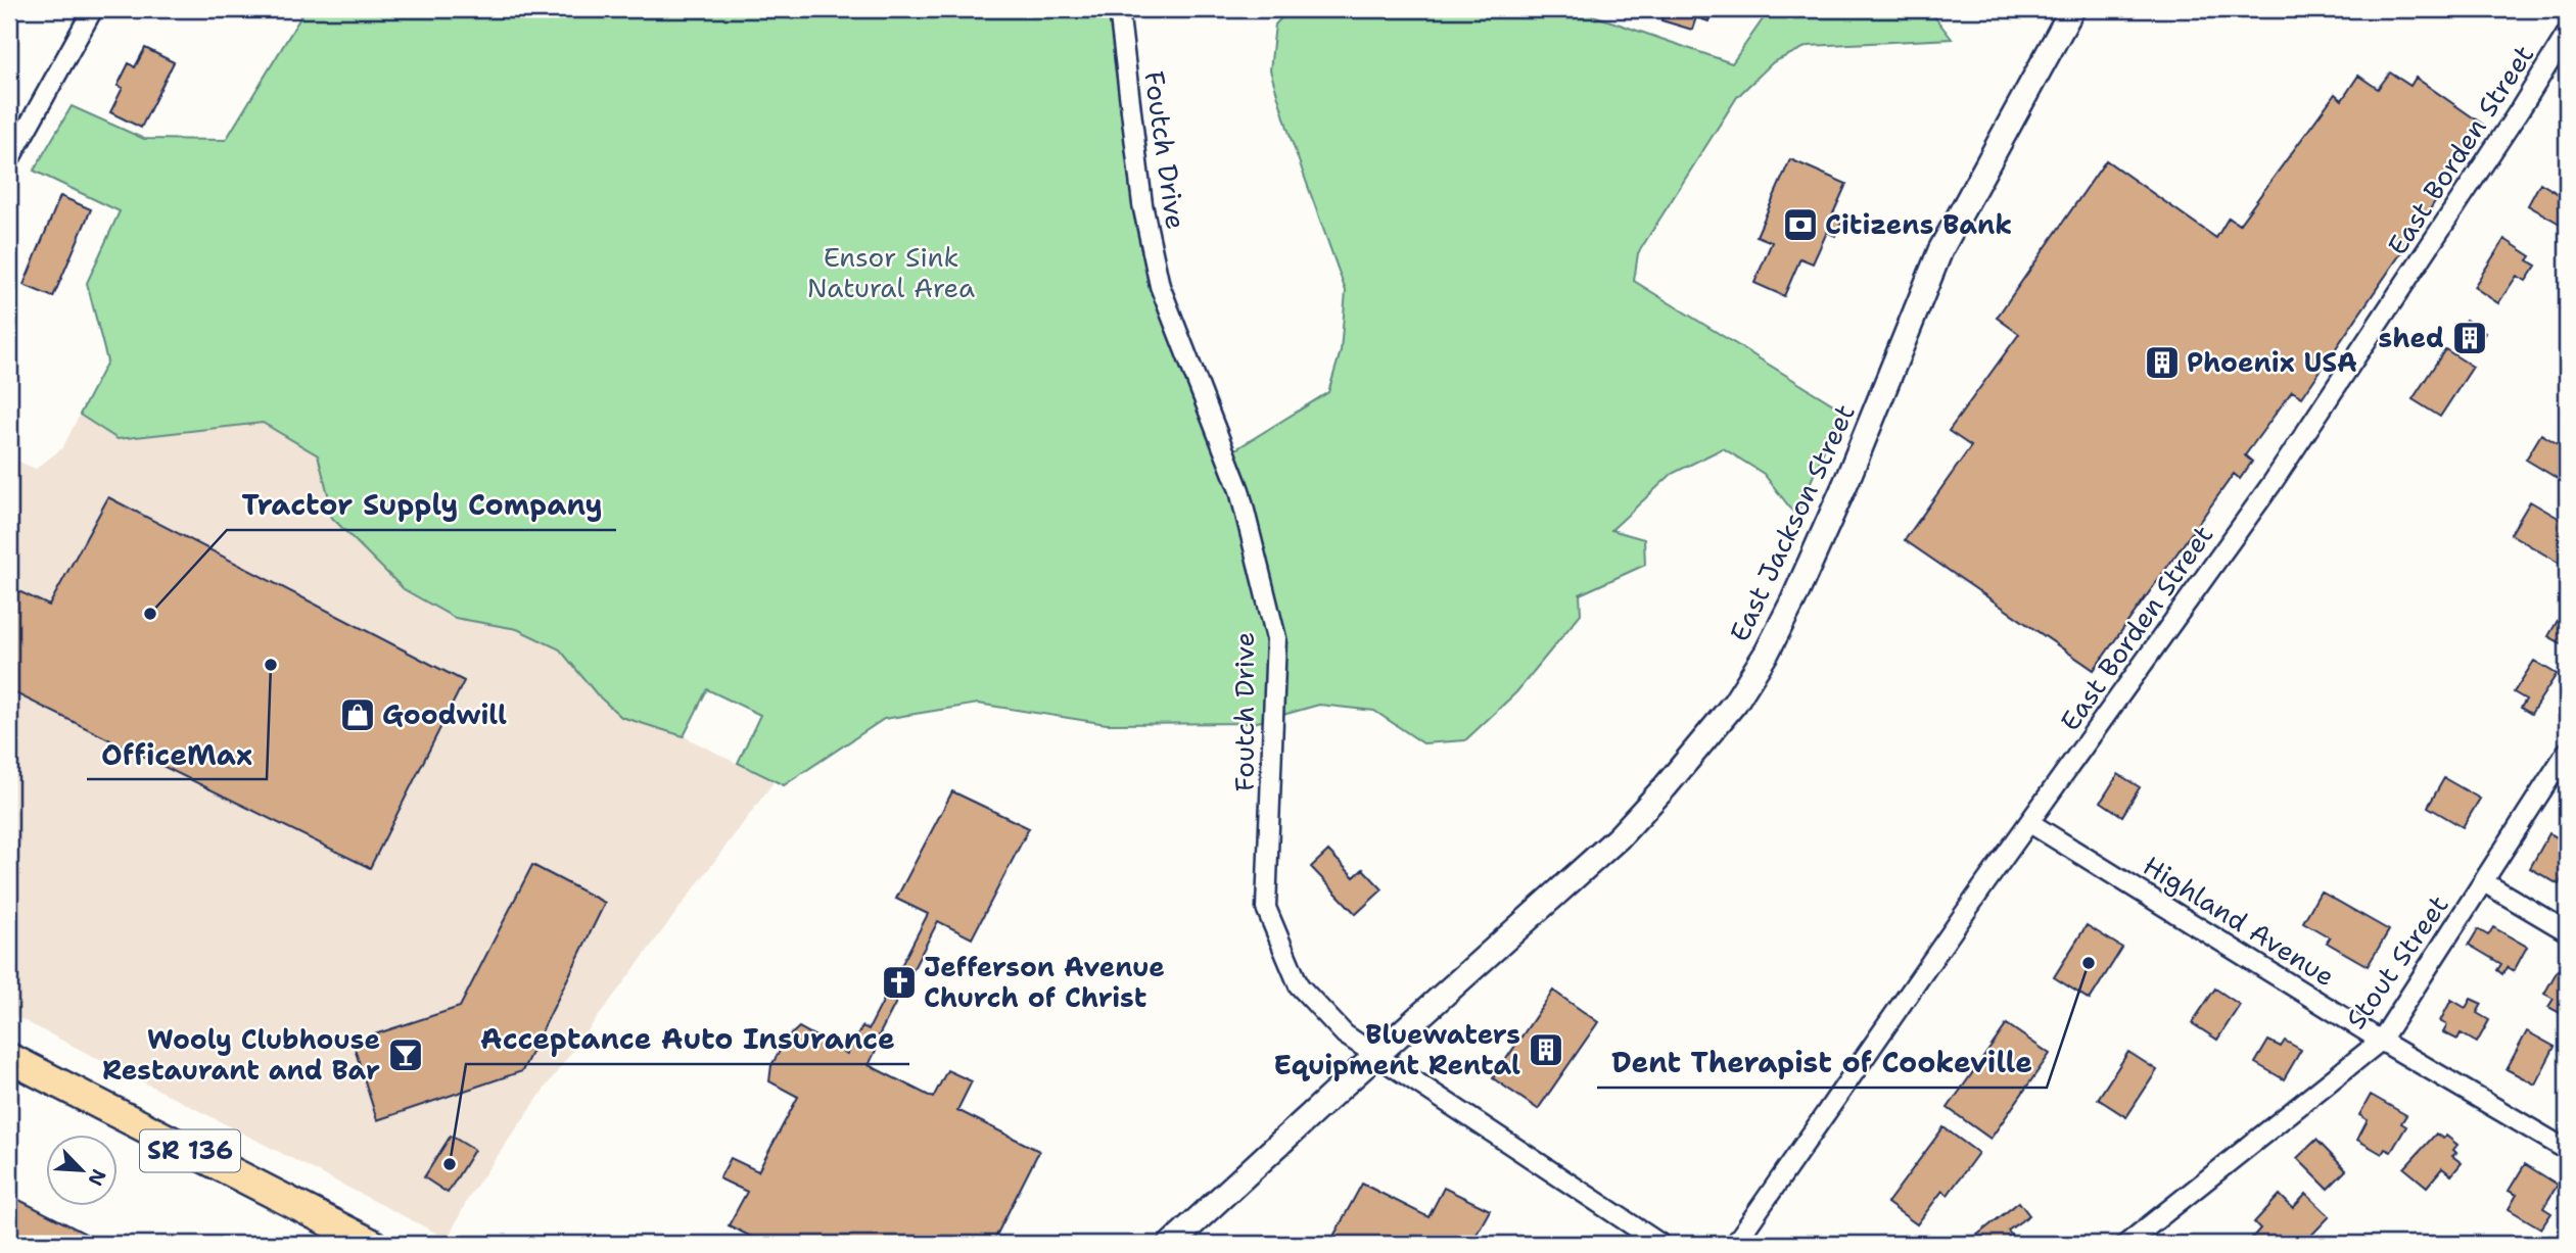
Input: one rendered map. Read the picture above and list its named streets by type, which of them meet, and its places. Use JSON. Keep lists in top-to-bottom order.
{
  "streets": {
    "main road": ["SR 136"],
    "street": [
      "Foutch Drive",
      "East Borden Street",
      "East Jackson Street",
      "Highland Avenue",
      "Stout Street"
    ]
  },
  "crossings": [
    ["Foutch Drive", "East Jackson Street"],
    ["East Borden Street", "Highland Avenue"],
    ["Highland Avenue", "Stout Street"]
  ],
  "parks": ["Ensor Sink Natural Area"],
  "places": {
    "bank": ["Citizens Bank"],
    "building": ["shed", "Phoenix USA", "Bluewaters Equipment Rental"],
    "other": [
      "Tractor Supply Company",
      "OfficeMax",
      "Dent Therapist of Cookeville",
      "Acceptance Auto Insurance"
    ],
    "shop": ["Goodwill"],
    "church": ["Jefferson Avenue Church of Christ"],
    "bar": ["Wooly Clubhouse Restaurant and Bar"]
  },
  "north": "bottom right"
}
